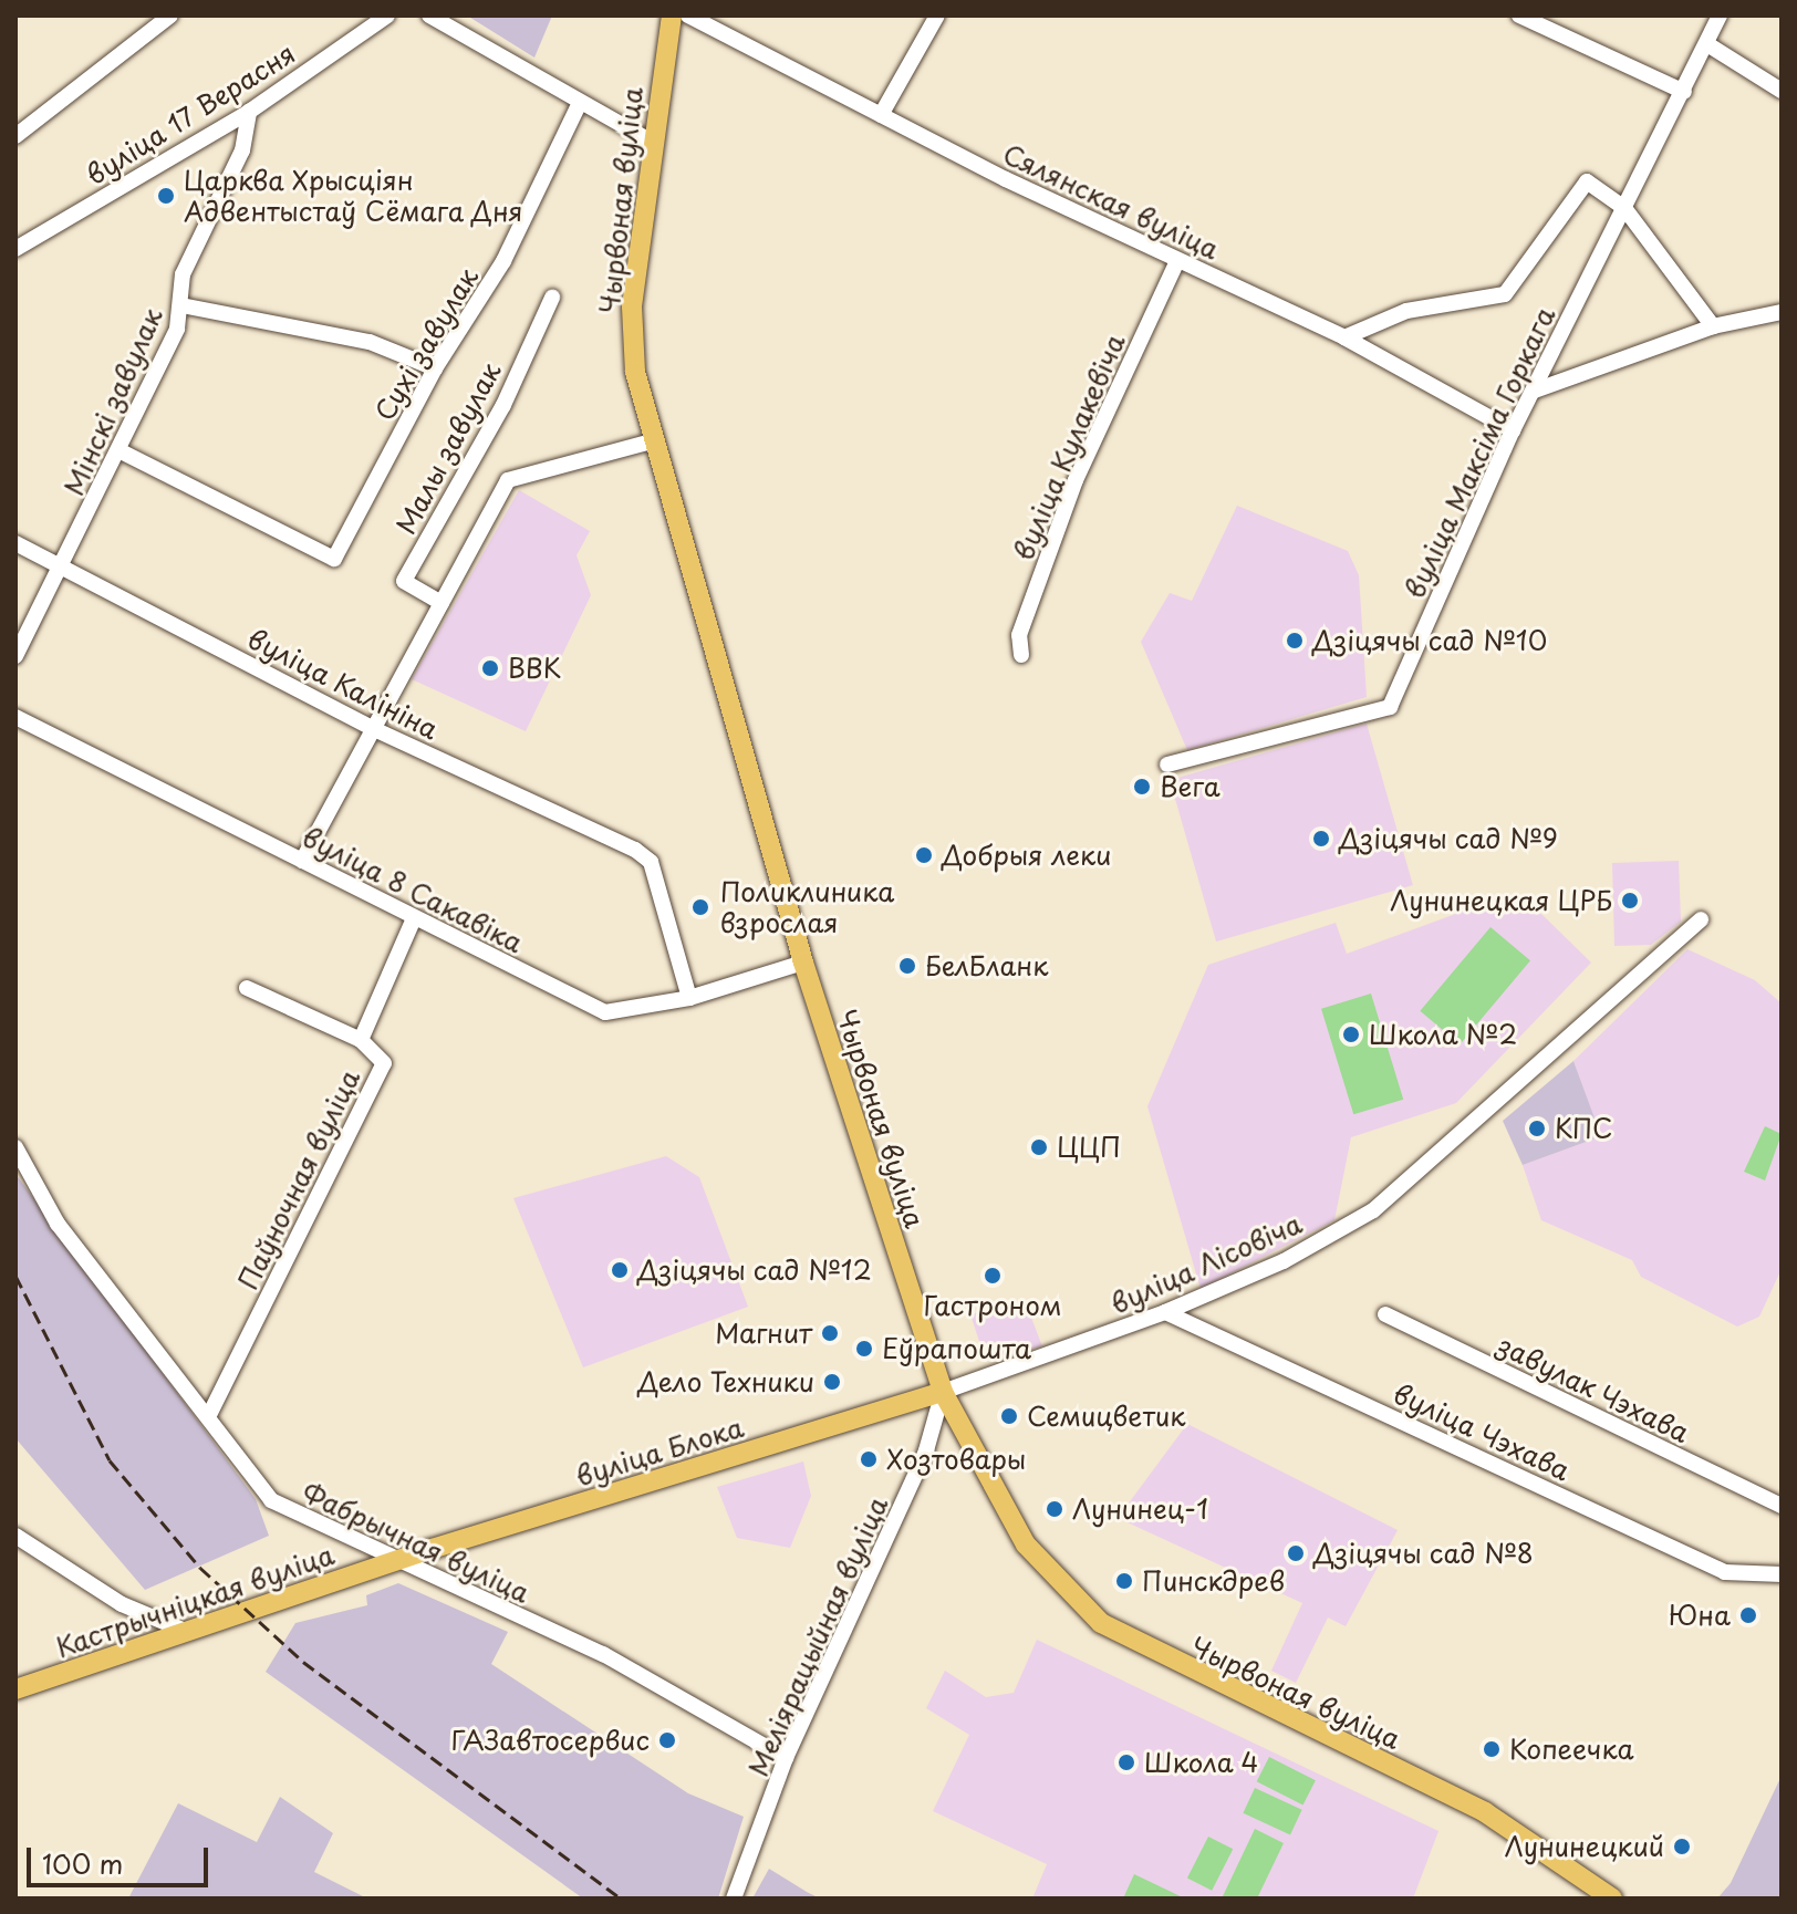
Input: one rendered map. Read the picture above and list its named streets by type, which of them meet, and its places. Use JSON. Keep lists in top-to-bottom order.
{
  "streets": {
    "main road": ["Чырвоная вуліца", "вуліца Блока", "Кастрычніцкая вуліца"],
    "street": [
      "вуліца 17 Верасня",
      "Сялянская вуліца",
      "Сухі завулак",
      "Мінскі завулак",
      "вуліца Кулакевіча",
      "Малы завулак",
      "вуліца Максіма Горкага",
      "вуліца Калініна",
      "вуліца 8 Сакавіка",
      "Паўночная вуліца",
      "вуліца Лісовіча",
      "завулак Чэхава",
      "вуліца Чэхава",
      "Фабрычная вуліца",
      "Меліярацыйная вуліца"
    ]
  },
  "crossings": [
    ["вуліца 17 Верасня", "Мінскі завулак"],
    ["Чырвоная вуліца", "вуліца 8 Сакавіка"],
    ["Чырвоная вуліца", "вуліца Лісовіча"],
    ["Чырвоная вуліца", "вуліца Блока"],
    ["Чырвоная вуліца", "Меліярацыйная вуліца"],
    ["Сялянская вуліца", "вуліца Кулакевіча"],
    ["Сялянская вуліца", "вуліца Максіма Горкага"],
    ["Сухі завулак", "Мінскі завулак"],
    ["Мінскі завулак", "вуліца Калініна"],
    ["вуліца Калініна", "вуліца 8 Сакавіка"],
    ["вуліца 8 Сакавіка", "Паўночная вуліца"],
    ["Паўночная вуліца", "Фабрычная вуліца"],
    ["вуліца Лісовіча", "вуліца Чэхава"],
    ["вуліца Лісовіча", "вуліца Блока"],
    ["вуліца Лісовіча", "Меліярацыйная вуліца"],
    ["вуліца Блока", "Фабрычная вуліца"],
    ["вуліца Блока", "Кастрычніцкая вуліца"],
    ["вуліца Блока", "Меліярацыйная вуліца"],
    ["Фабрычная вуліца", "Кастрычніцкая вуліца"],
    ["Фабрычная вуліца", "Меліярацыйная вуліца"]
  ],
  "places": [
    "Царква Хрысціян Адвентыстаў Сёмага Дня",
    "Дзіцячы сад №10",
    "ВВК",
    "Вега",
    "Дзіцячы сад №9",
    "Добрыя леки",
    "Лунинецкая ЦРБ",
    "Поликлиника взрослая",
    "БелБланк",
    "Школа №2",
    "КПС",
    "ЦЦП",
    "Дзіцячы сад №12",
    "Гастроном",
    "Магнит",
    "Еўрапошта",
    "Дело Техники",
    "Семицветик",
    "Хозтовары",
    "Лунинец-1",
    "Дзіцячы сад №8",
    "Пинскдрев",
    "Юна",
    "ГАЗавтосервис",
    "Копеечка",
    "Школа 4",
    "Лунинецкий"
  ],
  "scale_bar": "100 m"
}
